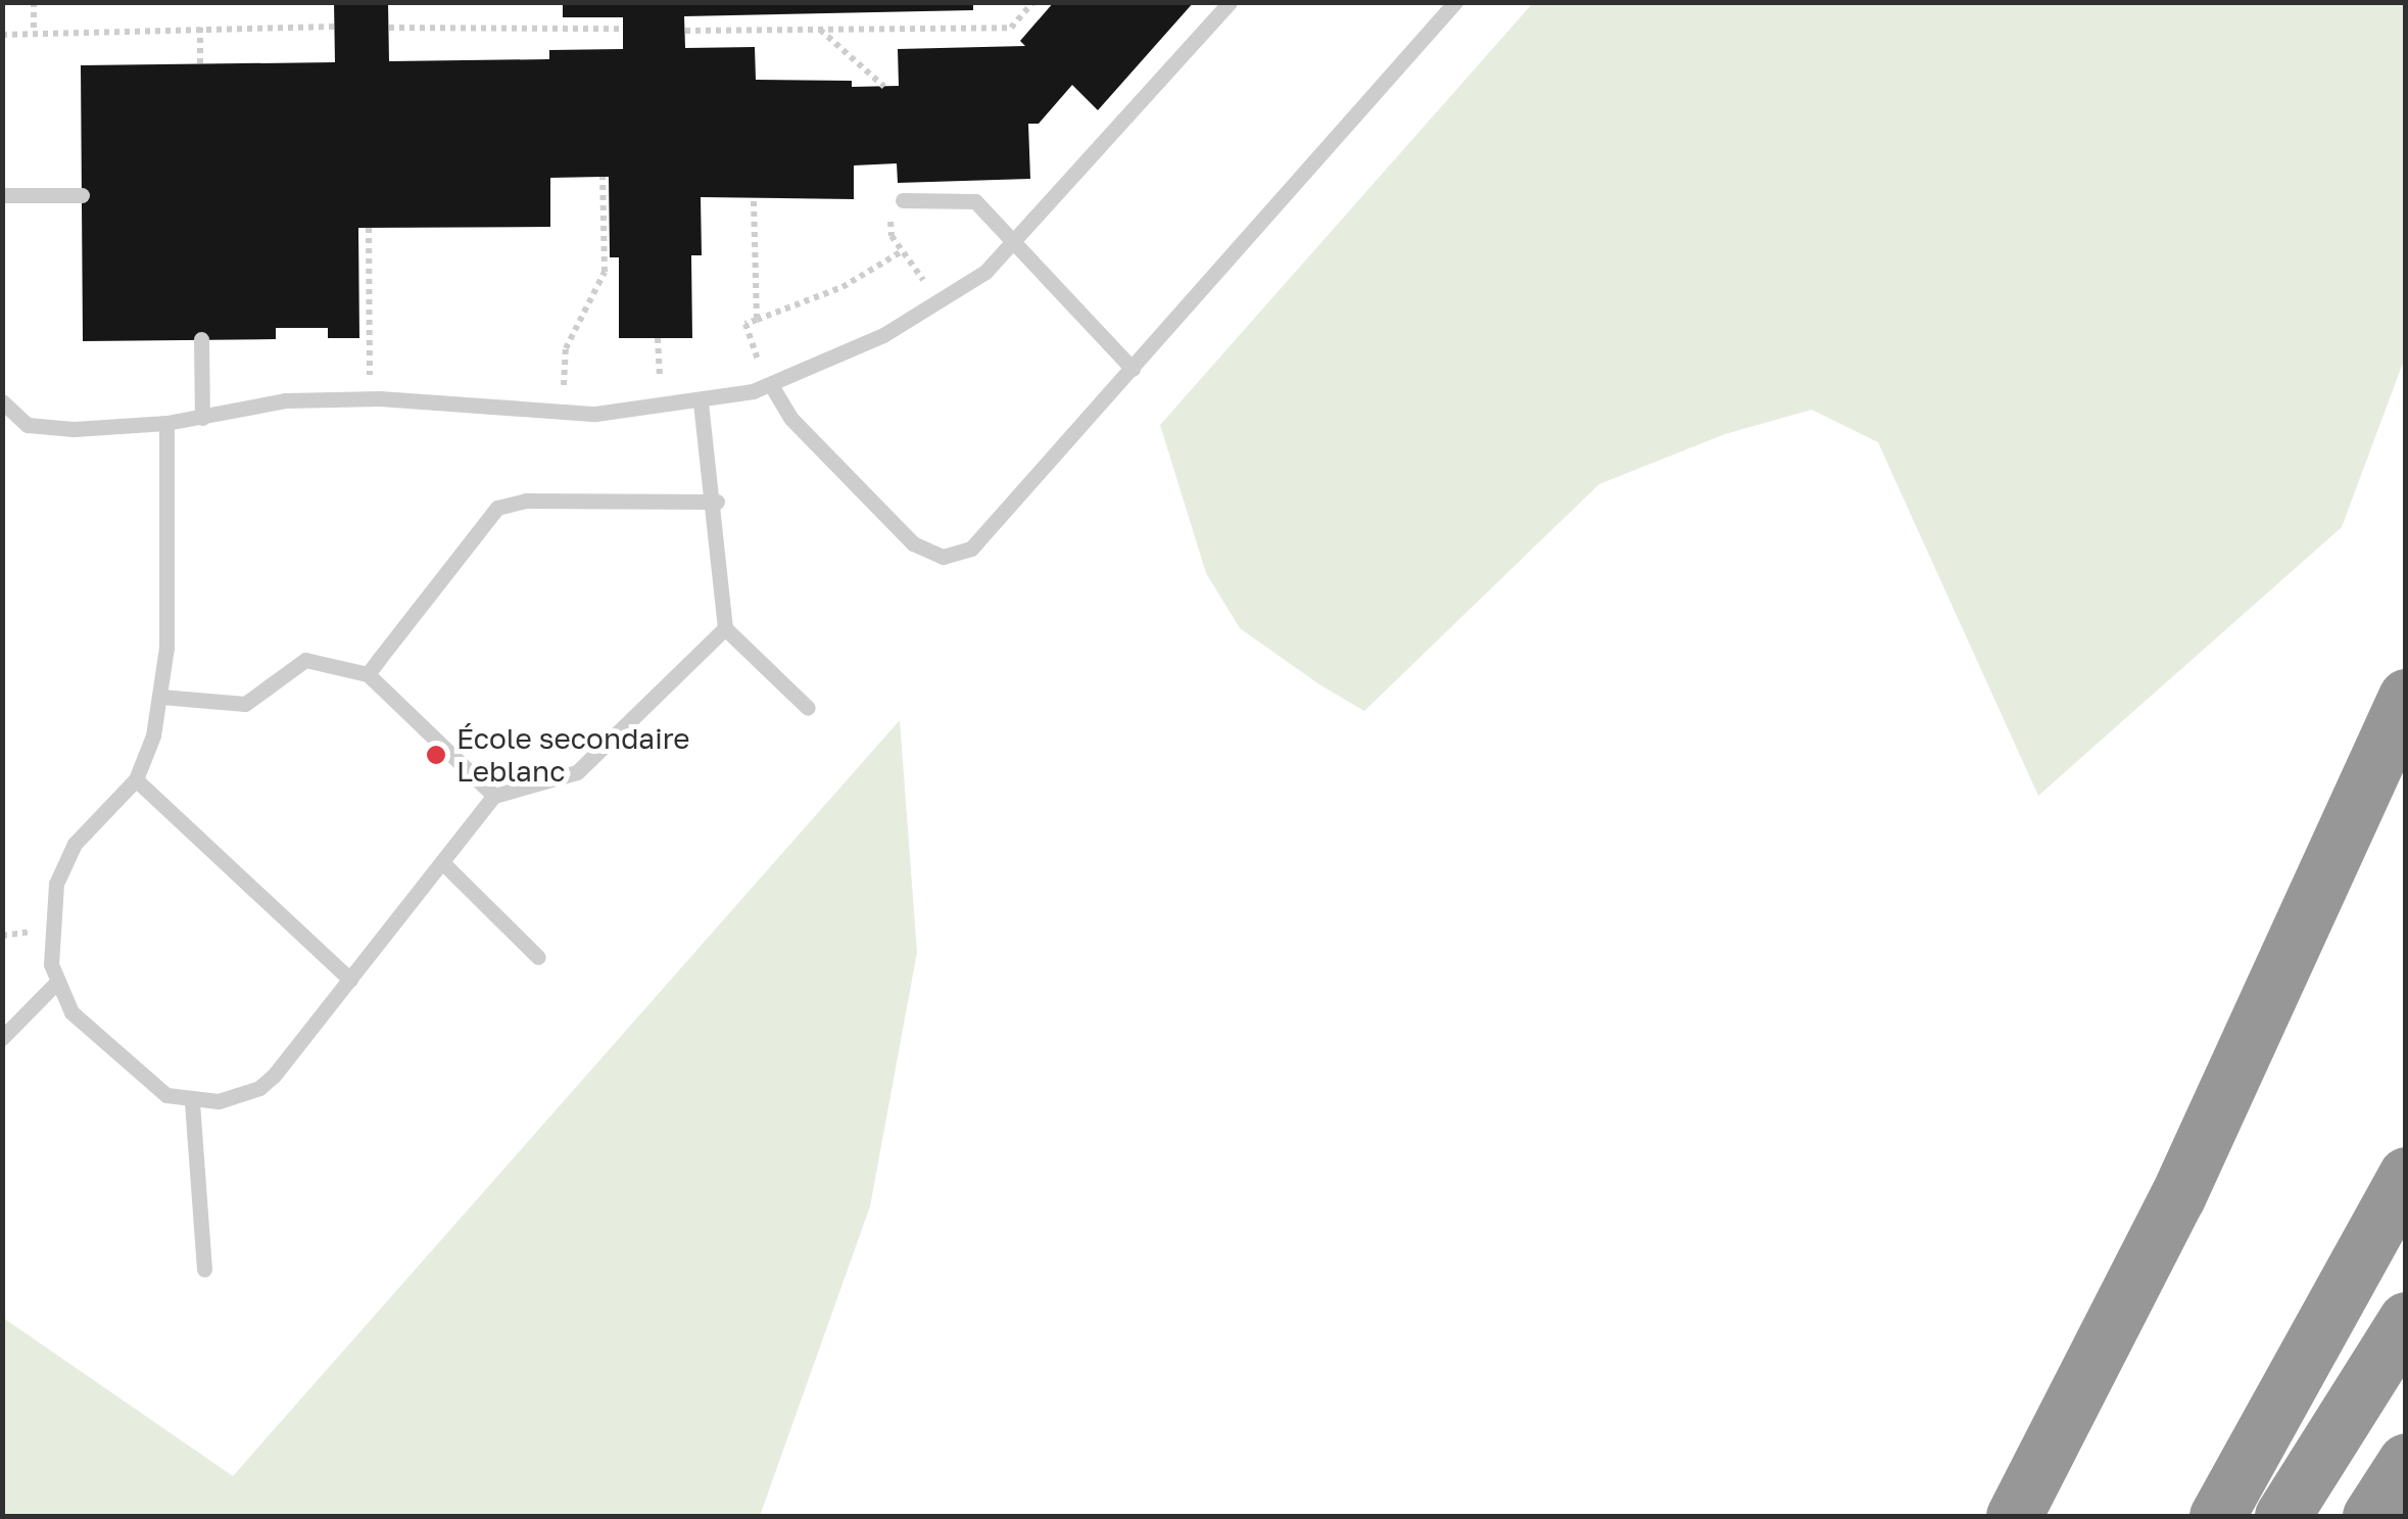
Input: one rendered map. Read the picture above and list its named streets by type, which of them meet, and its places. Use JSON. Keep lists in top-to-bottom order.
{
  "places": ["École secondaire Leblanc"]
}
